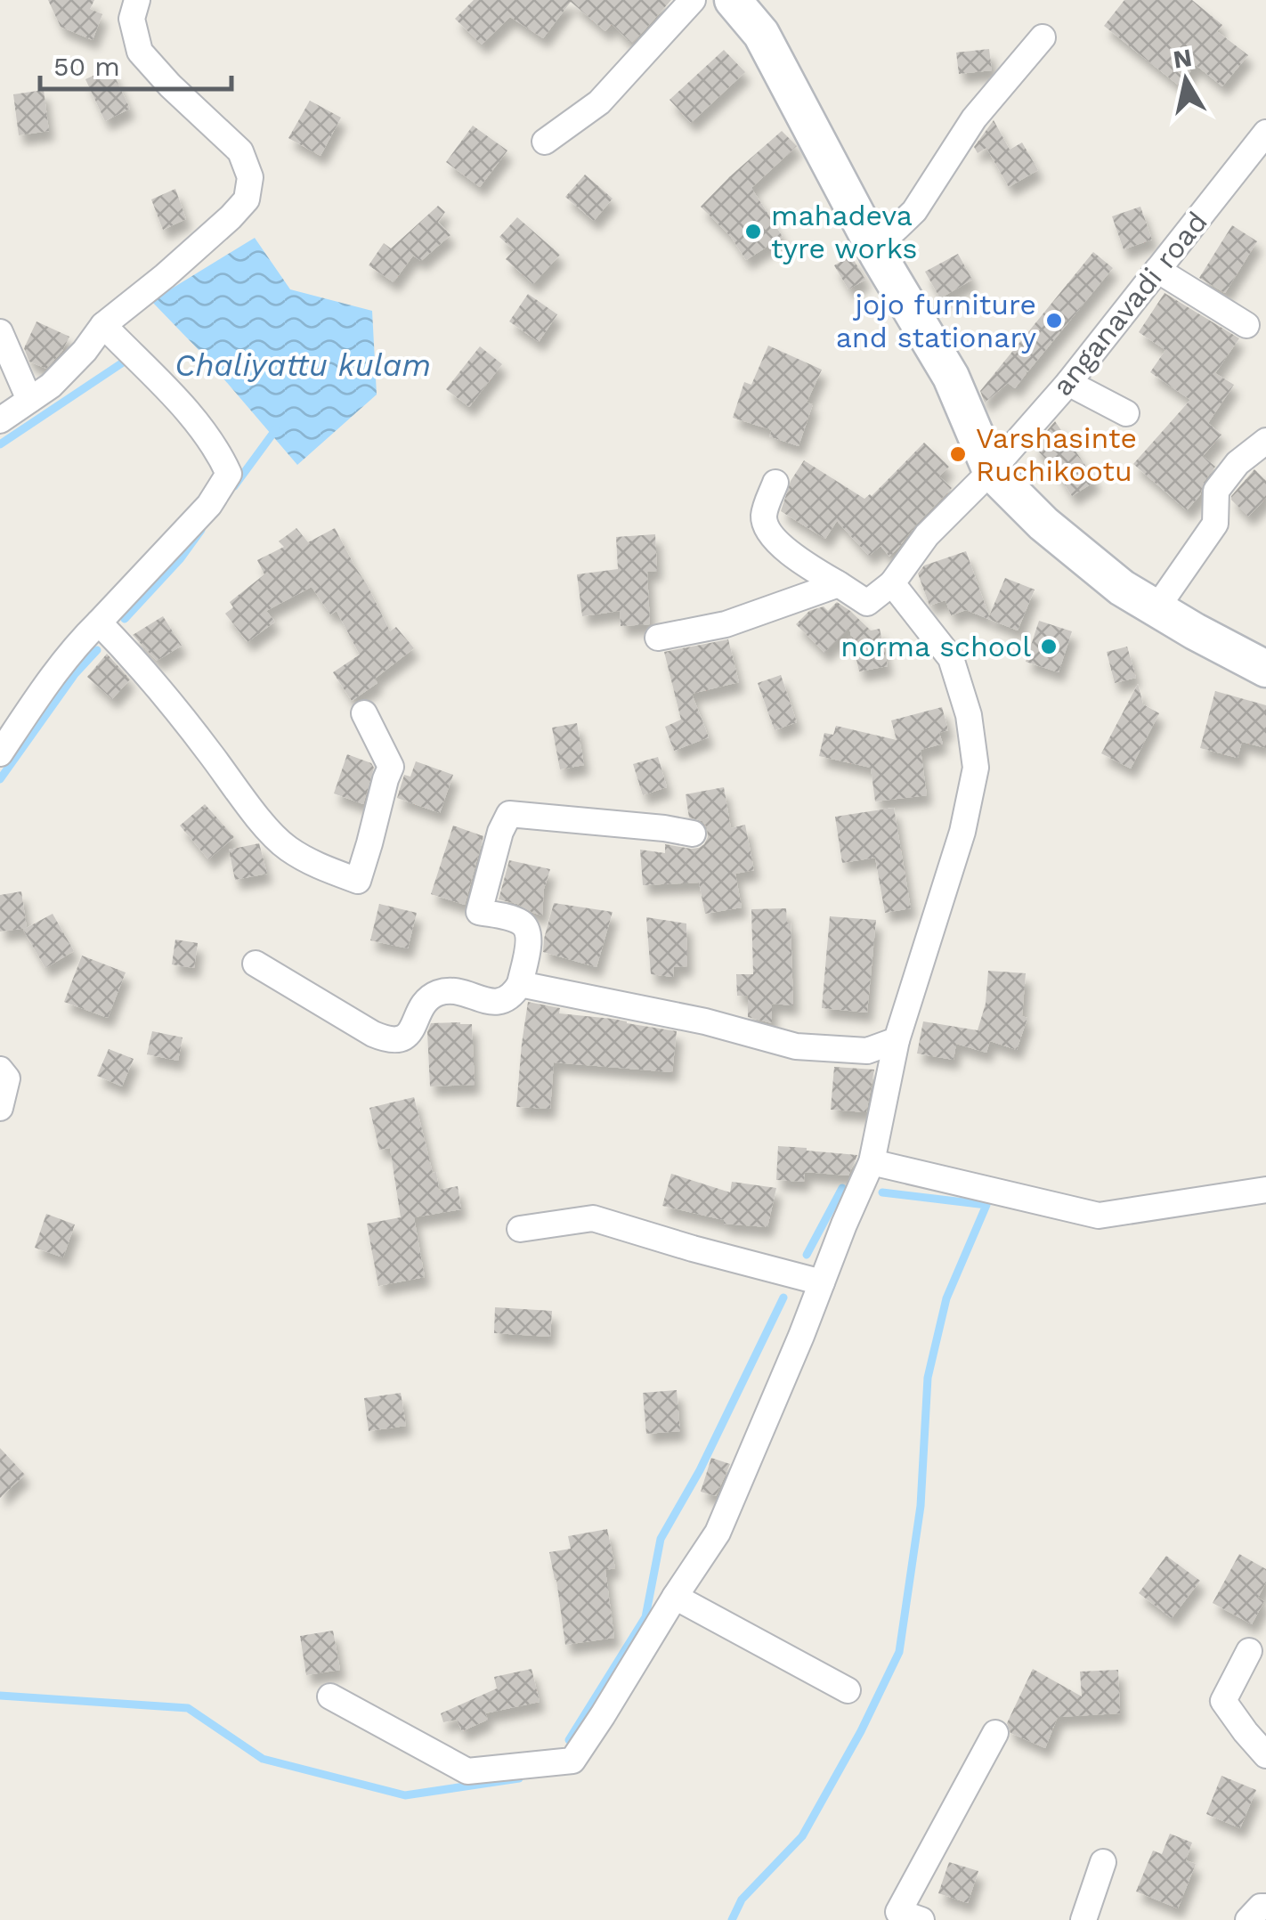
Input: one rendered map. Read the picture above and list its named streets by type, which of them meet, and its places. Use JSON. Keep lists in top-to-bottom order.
{
  "streets": {
    "street": ["anganavadi road"]
  },
  "water": ["Chaliyattu kulam"],
  "places": [
    "mahadeva tyre works",
    "jojo furniture and stationary",
    "Varshasinte Ruchikootu",
    "norma school"
  ],
  "scale_bar": "50 m",
  "north": "top"
}
